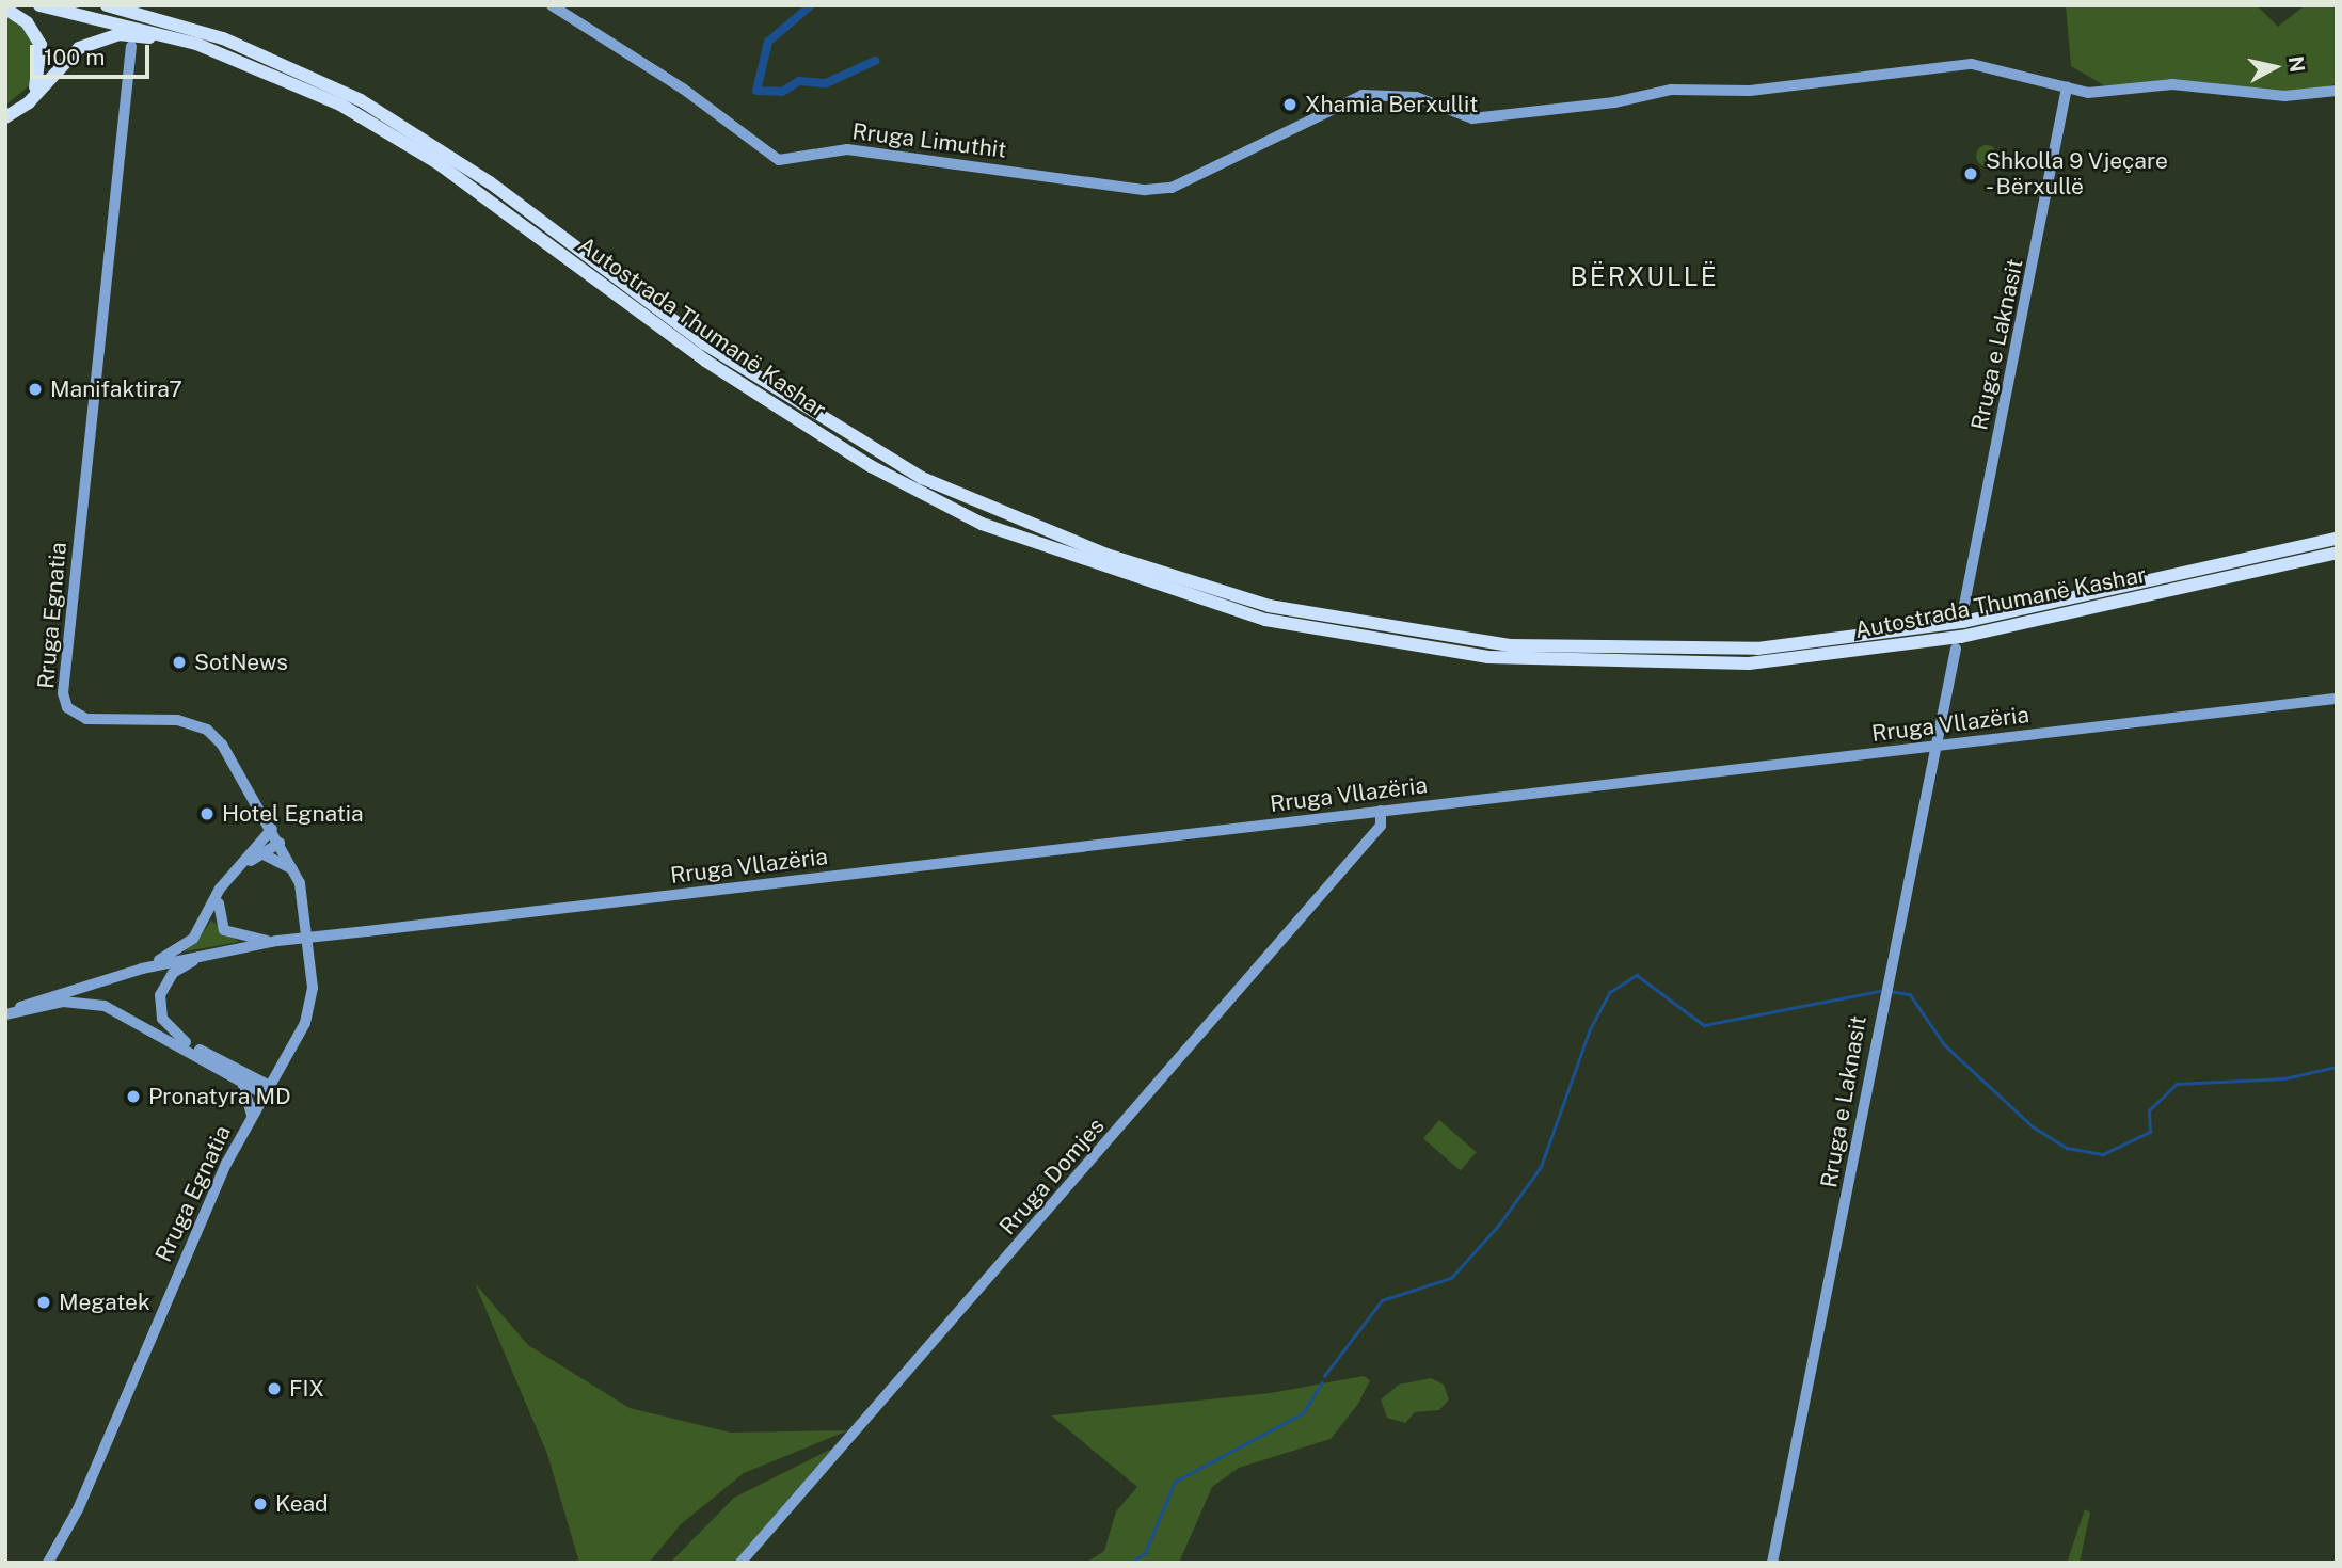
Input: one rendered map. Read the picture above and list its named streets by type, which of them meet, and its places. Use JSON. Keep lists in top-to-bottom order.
{
  "streets": {
    "highway": ["Autostrada Thumanë Kashar"],
    "main road": [
      "Rruga Limuthit",
      "Rruga e Laknasit",
      "Rruga Egnatia",
      "Rruga Vllazëria",
      "Rruga Domjes"
    ]
  },
  "crossings": [
    ["Rruga Limuthit", "Rruga e Laknasit"],
    ["Rruga e Laknasit", "Rruga Vllazëria"],
    ["Rruga Vllazëria", "Rruga Domjes"]
  ],
  "districts": ["BËRXULLË"],
  "places": [
    "Xhamia Berxullit",
    "Shkolla 9 Vjeçare - Bërxullë",
    "Manifaktira7",
    "SotNews",
    "Hotel Egnatia",
    "Pronatyra MD",
    "Megatek",
    "FIX",
    "Kead"
  ],
  "scale_bar": "100 m",
  "north": "right"
}
